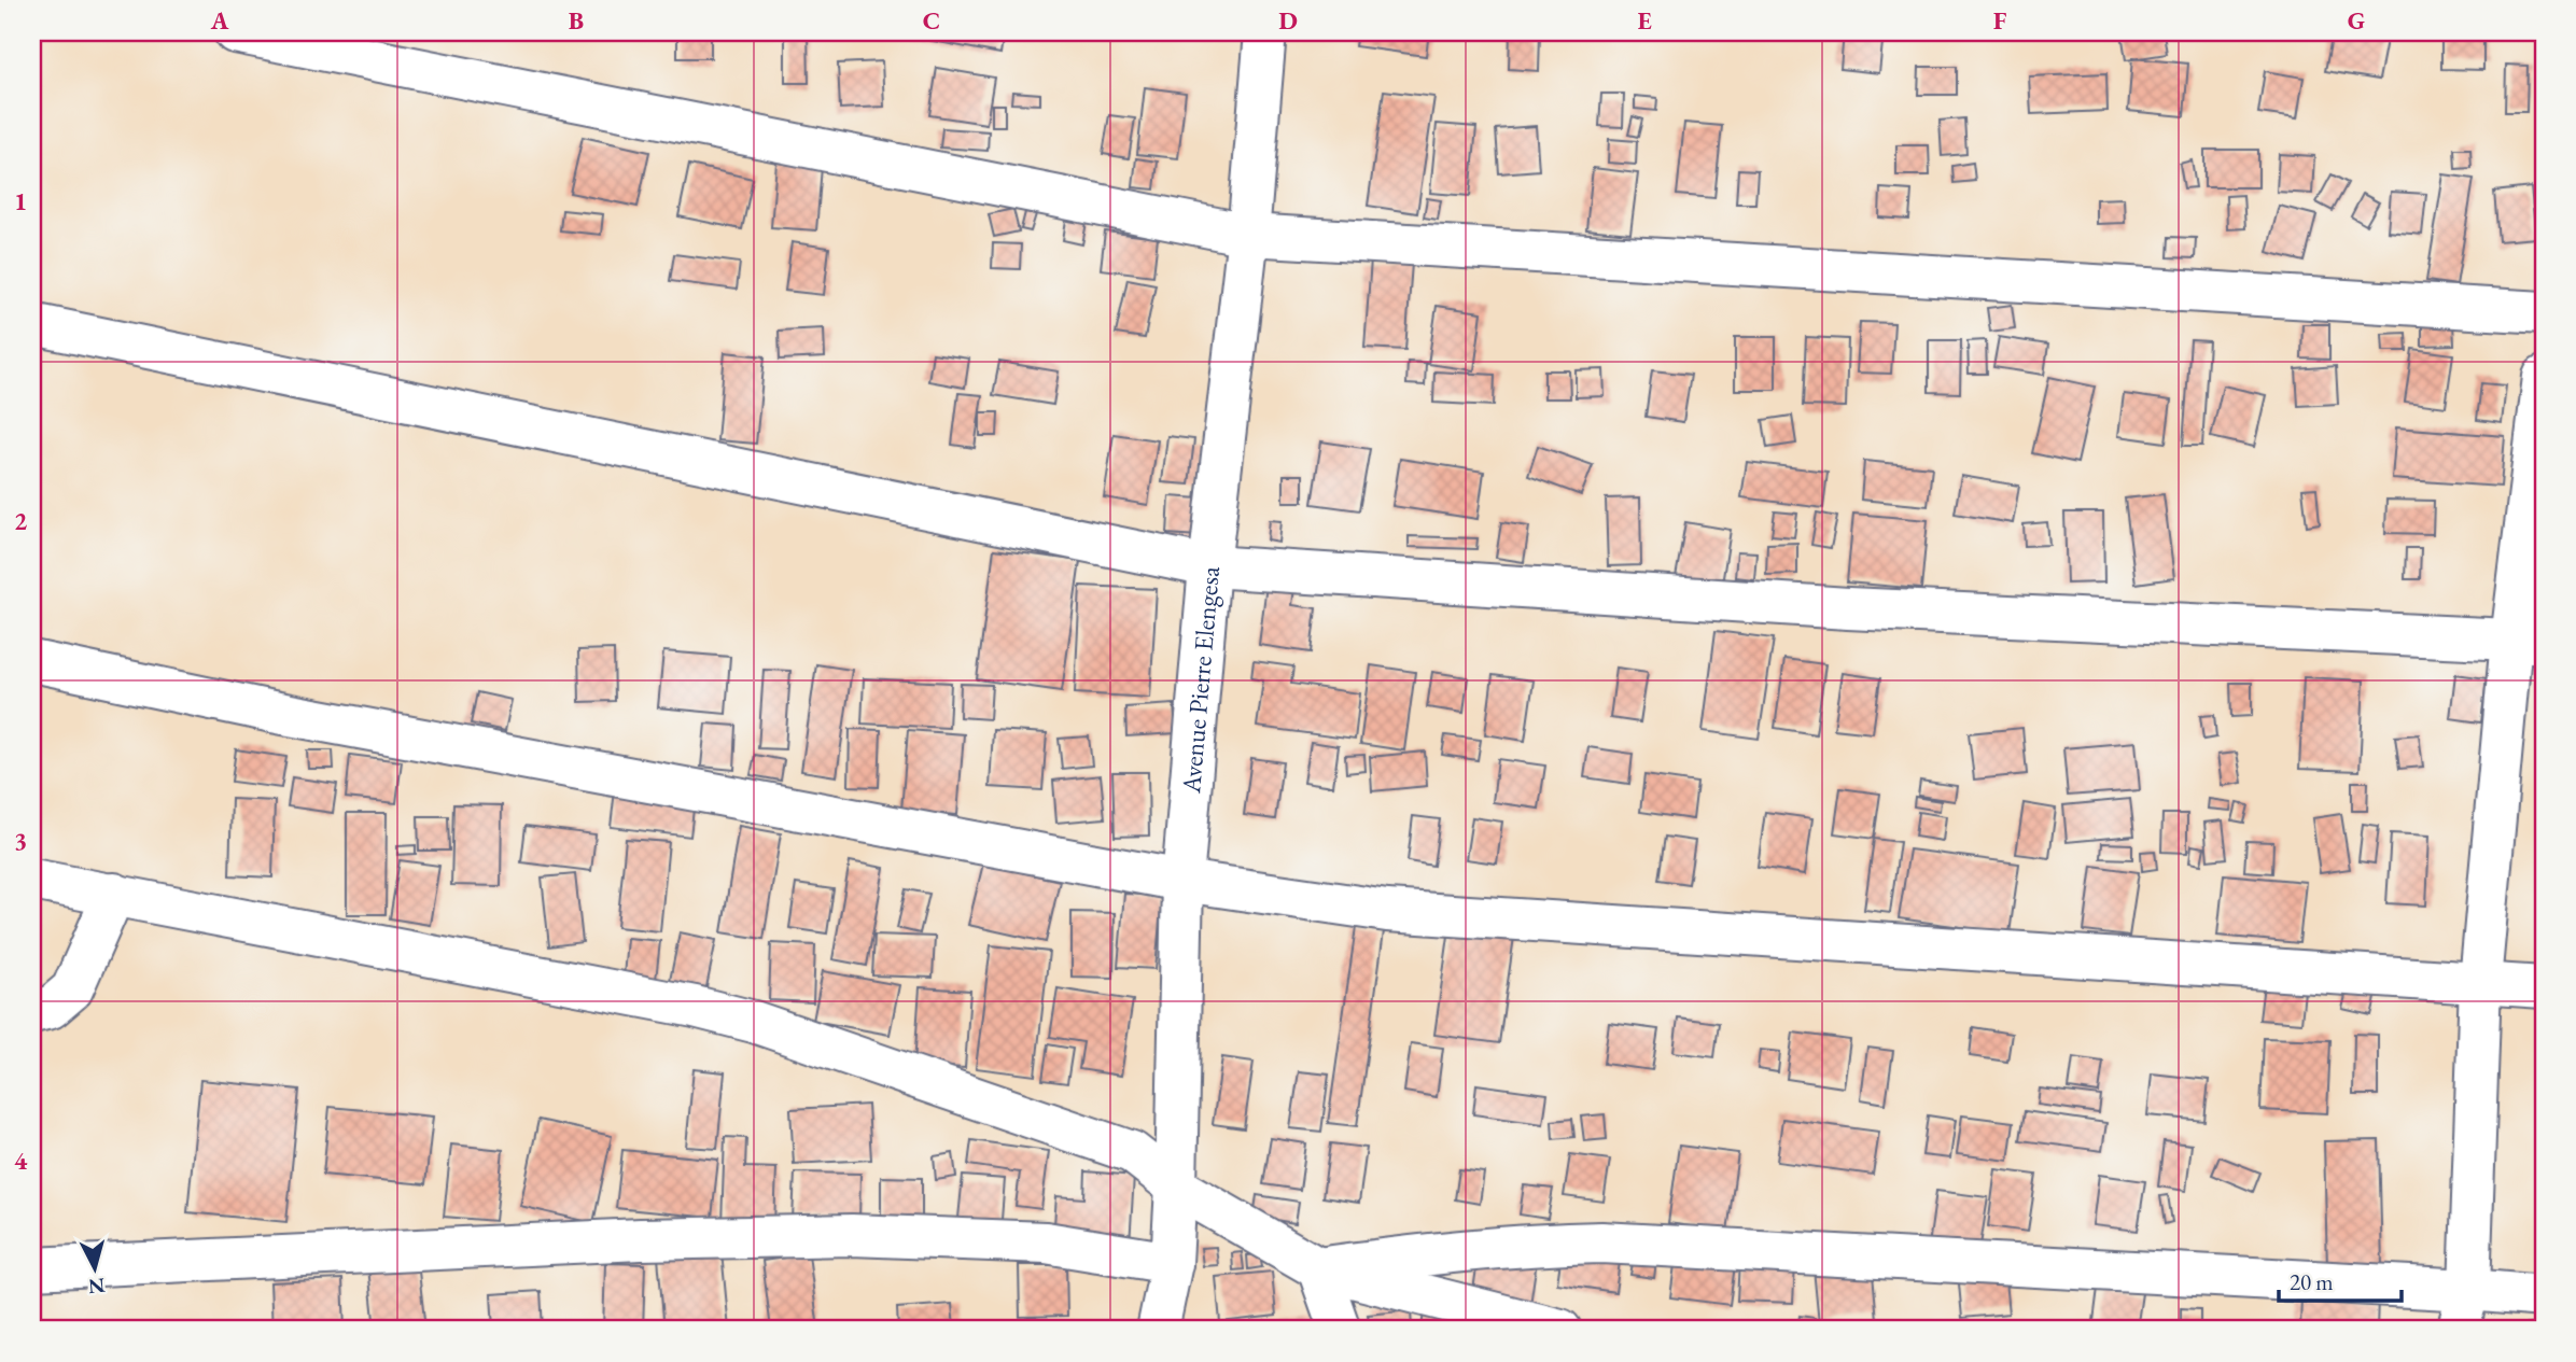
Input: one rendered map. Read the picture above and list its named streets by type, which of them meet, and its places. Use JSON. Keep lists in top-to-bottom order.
{
  "streets": {
    "street": ["Avenue Pierre Elengesa"]
  },
  "scale_bar": "20 m",
  "north": "bottom",
  "grid": {
    "columns": [
      "A",
      "B",
      "C",
      "D",
      "E",
      "F",
      "G"
    ],
    "rows": [
      "1",
      "2",
      "3",
      "4"
    ]
  }
}
